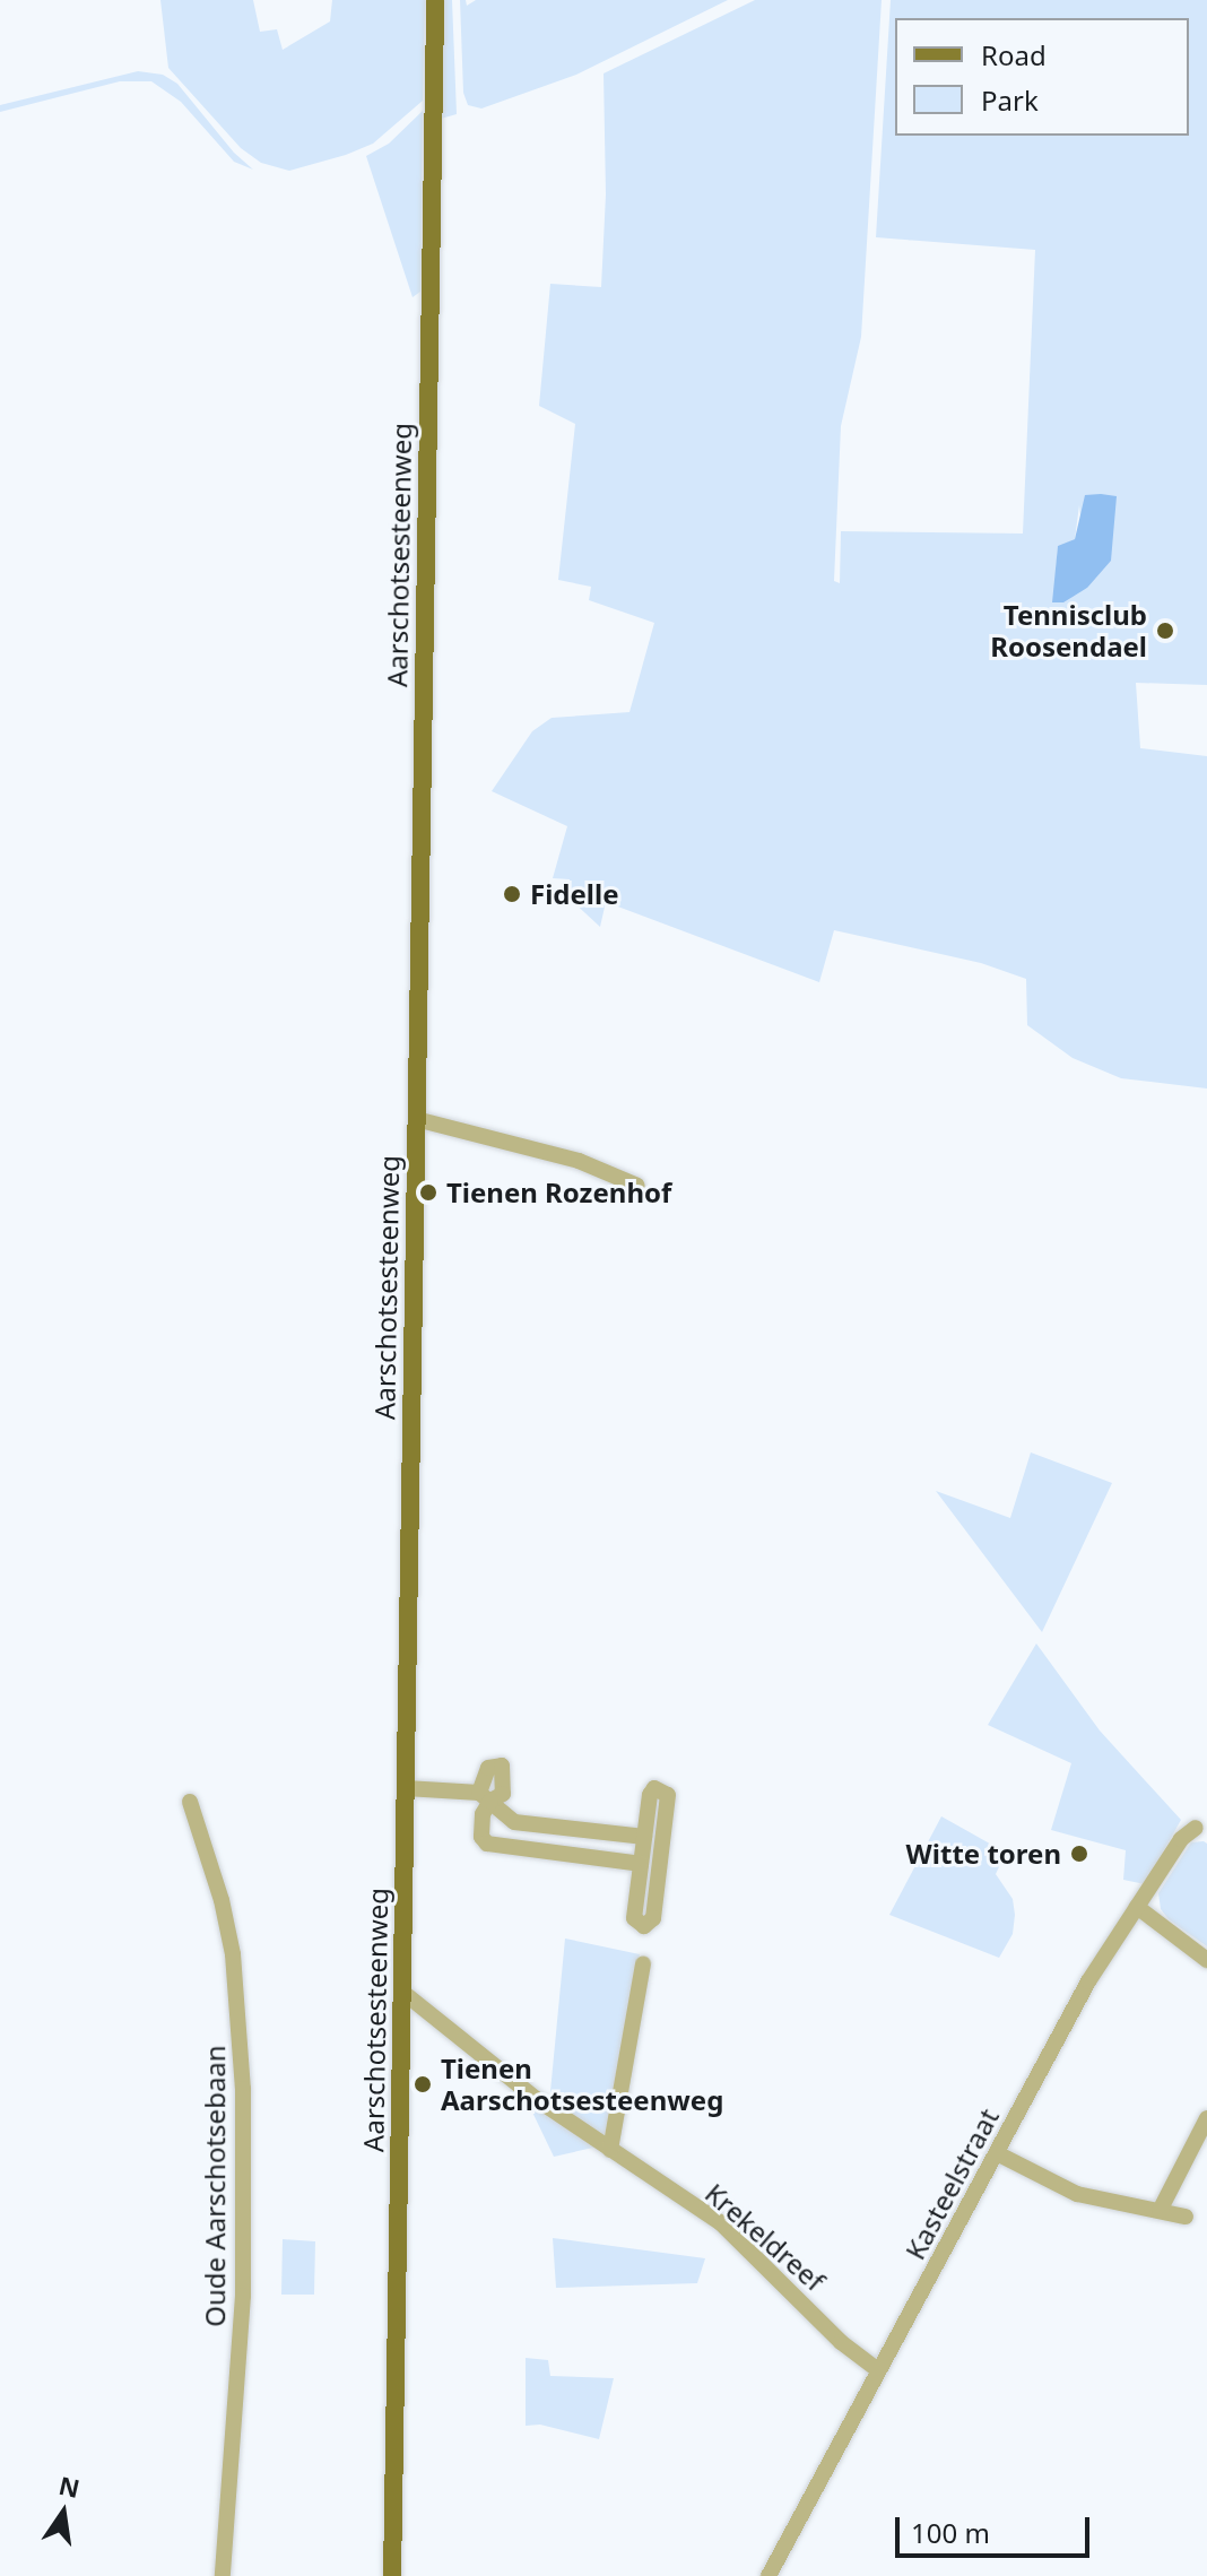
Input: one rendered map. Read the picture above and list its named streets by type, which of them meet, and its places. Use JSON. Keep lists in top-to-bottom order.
{
  "streets": {
    "main road": ["Aarschotsesteenweg"],
    "street": ["Kasteelstraat", "Oude Aarschotsebaan", "Krekeldreef"]
  },
  "crossings": [
    ["Aarschotsesteenweg", "Krekeldreef"],
    ["Kasteelstraat", "Krekeldreef"]
  ],
  "places": [
    "Tennisclub Roosendael",
    "Fidelle",
    "Tienen Rozenhof",
    "Witte toren",
    "Tienen Aarschotsesteenweg"
  ],
  "legend": ["Road", "Park"],
  "scale_bar": "100 m",
  "north": "top"
}
